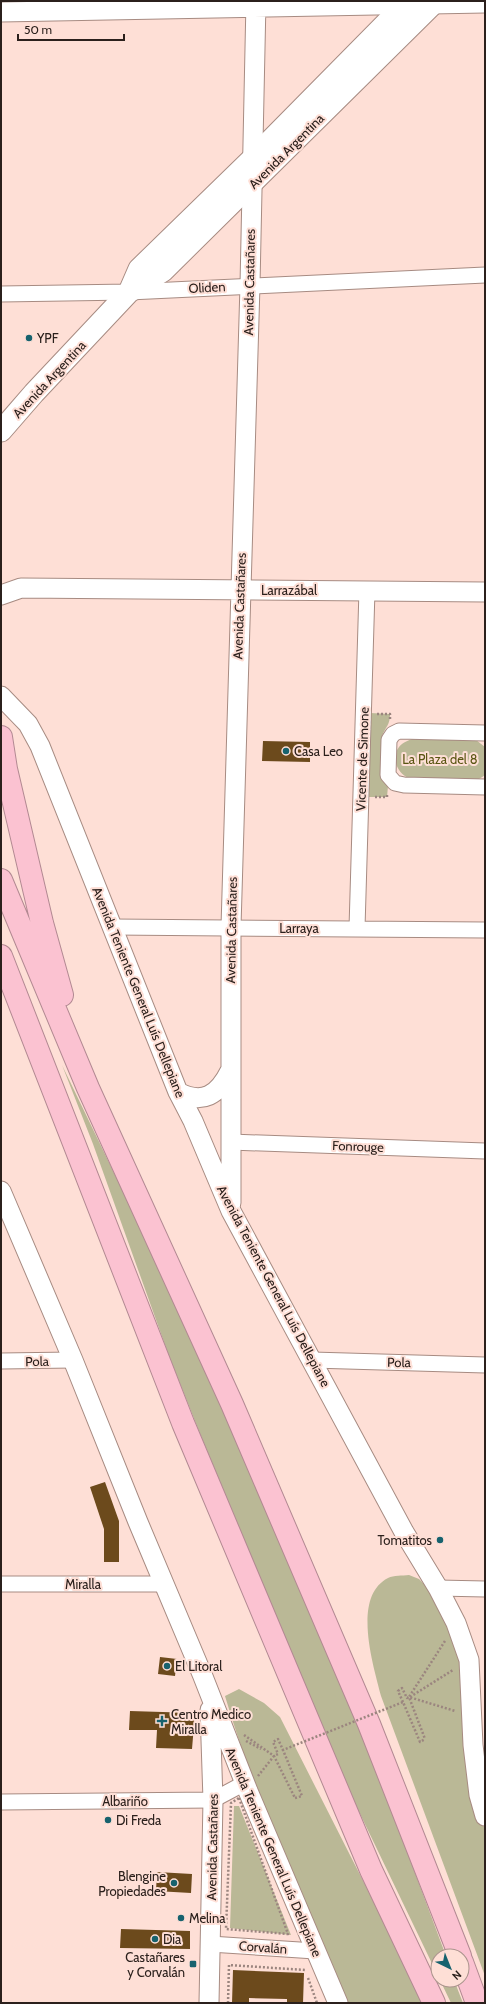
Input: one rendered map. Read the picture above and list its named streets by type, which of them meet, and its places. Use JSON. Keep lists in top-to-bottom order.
{
  "streets": {
    "main road": ["Avenida Argentina"],
    "street": [
      "Avenida Castañares",
      "Oliden",
      "Larrazábal",
      "Vicente de Simone",
      "Larraya",
      "Avenida Teniente General Luís Dellepiane",
      "Fonrouge",
      "Pola",
      "Miralla",
      "Albariño",
      "Corvalán"
    ]
  },
  "crossings": [
    ["Avenida Argentina", "Avenida Castañares"],
    ["Avenida Argentina", "Oliden"],
    ["Avenida Castañares", "Oliden"],
    ["Avenida Castañares", "Larrazábal"],
    ["Avenida Castañares", "Larraya"],
    ["Avenida Castañares", "Avenida Teniente General Luís Dellepiane"],
    ["Avenida Castañares", "Fonrouge"],
    ["Avenida Castañares", "Albariño"],
    ["Avenida Castañares", "Corvalán"],
    ["Larrazábal", "Vicente de Simone"],
    ["Vicente de Simone", "Larraya"],
    ["Larraya", "Avenida Teniente General Luís Dellepiane"],
    ["Avenida Teniente General Luís Dellepiane", "Pola"],
    ["Avenida Teniente General Luís Dellepiane", "Miralla"],
    ["Avenida Teniente General Luís Dellepiane", "Albariño"],
    ["Avenida Teniente General Luís Dellepiane", "Corvalán"]
  ],
  "parks": ["La Plaza del 8"],
  "places": {
    "other": [
      "YPF",
      "Casa Leo",
      "Tomatitos",
      "El Litoral",
      "Di Freda",
      "Blengine Propiedades",
      "Melina",
      "Dia"
    ],
    "health": ["Centro Medico Miralla"],
    "transit": ["Castañares y Corvalán"]
  },
  "scale_bar": "50 m",
  "north": "bottom right"
}
